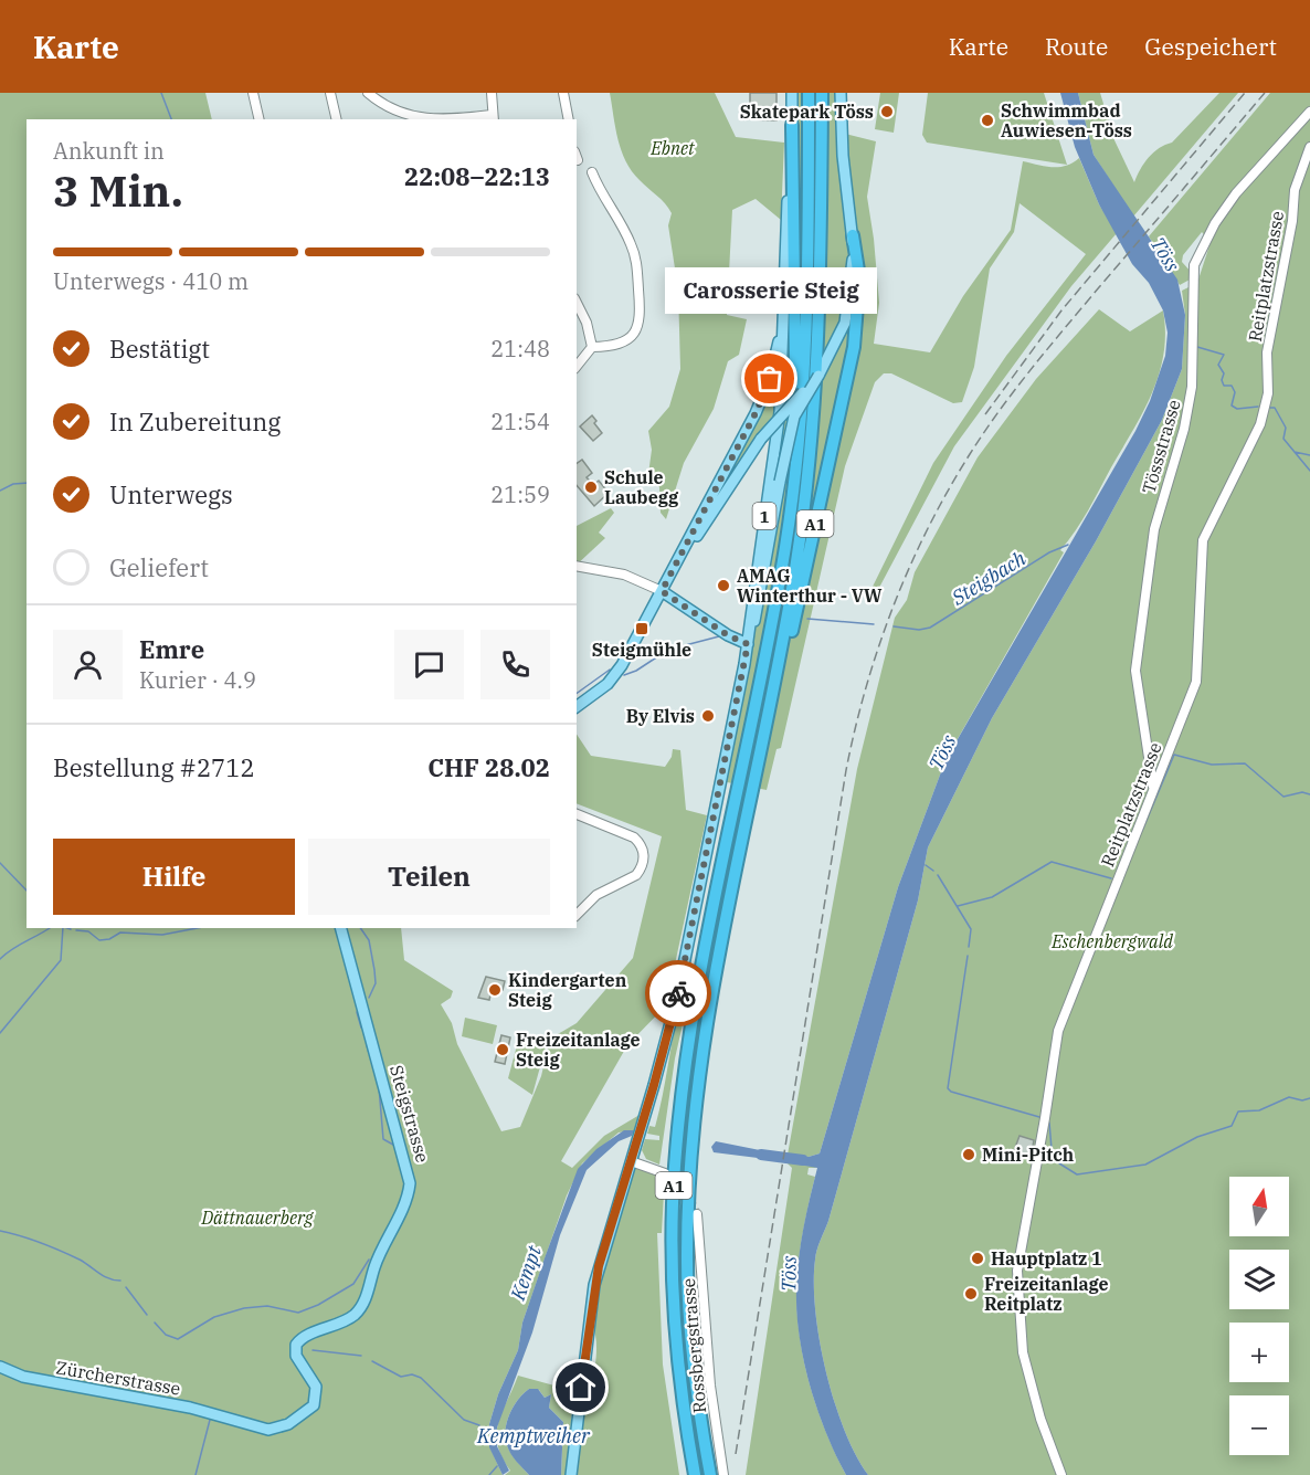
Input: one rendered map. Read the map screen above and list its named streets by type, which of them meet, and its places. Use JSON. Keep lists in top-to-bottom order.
{
  "streets": {
    "highway": ["A1"],
    "main road": ["1", "Steigstrasse", "Zürcherstrasse"],
    "street": ["Reitplatzstrasse", "Tössstrasse", "Rossbergstrasse"]
  },
  "crossings": [
    ["Reitplatzstrasse", "Tössstrasse"],
    ["1", "A1"],
    ["Steigstrasse", "Zürcherstrasse"]
  ],
  "water": [
    "Töss",
    "Steigbach",
    "Kempt",
    "Kemptweiher"
  ],
  "parks": ["Ebnet", "Eschenbergwald", "Dättnauerberg"],
  "places": {
    "other": [
      "Skatepark Töss",
      "Schwimmbad Auwiesen-Töss",
      "Carosserie Steig",
      "Schule Laubegg",
      "AMAG Winterthur - VW",
      "By Elvis",
      "Kindergarten Steig",
      "Freizeitanlage Steig",
      "Mini-Pitch",
      "Hauptplatz 1",
      "Freizeitanlage Reitplatz"
    ],
    "transit": ["Steigmühle"]
  },
  "north": "top",
  "page": {
    "header": "Karte",
    "nav": ["Karte", "Route", "Gespeichert"],
    "heading": ["3 Min.", "Ankunft in", "22:08–22:13"],
    "panel": [
      "Emre",
      "Kurier · 4.9",
      "Bestellung #2712",
      "CHF 28.02"
    ],
    "bar": "Unterwegs · 410 m",
    "bubble": "Carosserie Steig",
    "list": [
      ["Bestätigt", "21:48"],
      ["In Zubereitung", "21:54"],
      ["Unterwegs", "21:59"],
      "Geliefert"
    ],
    "buttons": ["Hilfe", "Teilen"],
    "map_buttons": ["+", "−"]
  }
}
